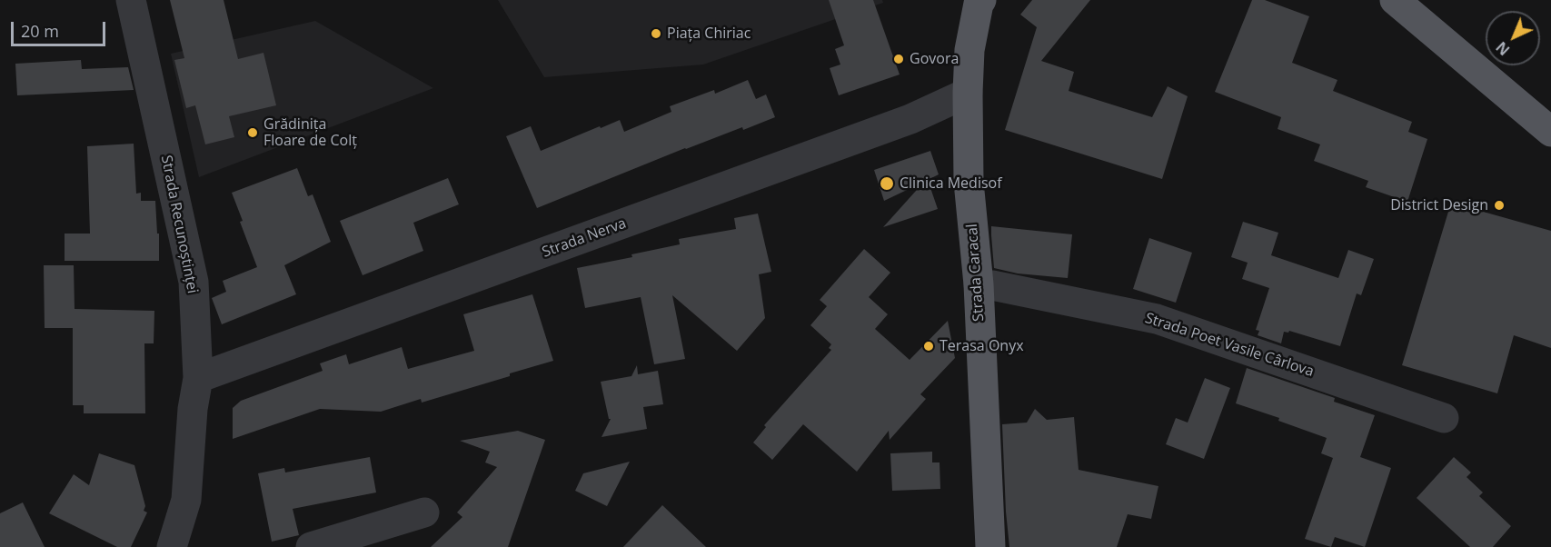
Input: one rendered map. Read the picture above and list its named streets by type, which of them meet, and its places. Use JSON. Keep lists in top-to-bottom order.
{
  "streets": {
    "main road": ["Strada Caracal"],
    "street": ["Strada Recunoștinței", "Strada Nerva", "Strada Poet Vasile Cârlova"]
  },
  "crossings": [
    ["Strada Recunoștinței", "Strada Nerva"],
    ["Strada Nerva", "Strada Caracal"],
    ["Strada Caracal", "Strada Poet Vasile Cârlova"]
  ],
  "places": [
    "Piața Chiriac",
    "Govora",
    "Grădinița Floare de Colț",
    "Clinica Medisof",
    "District Design",
    "Terasa Onyx"
  ],
  "scale_bar": "20 m",
  "north": "bottom left"
}
